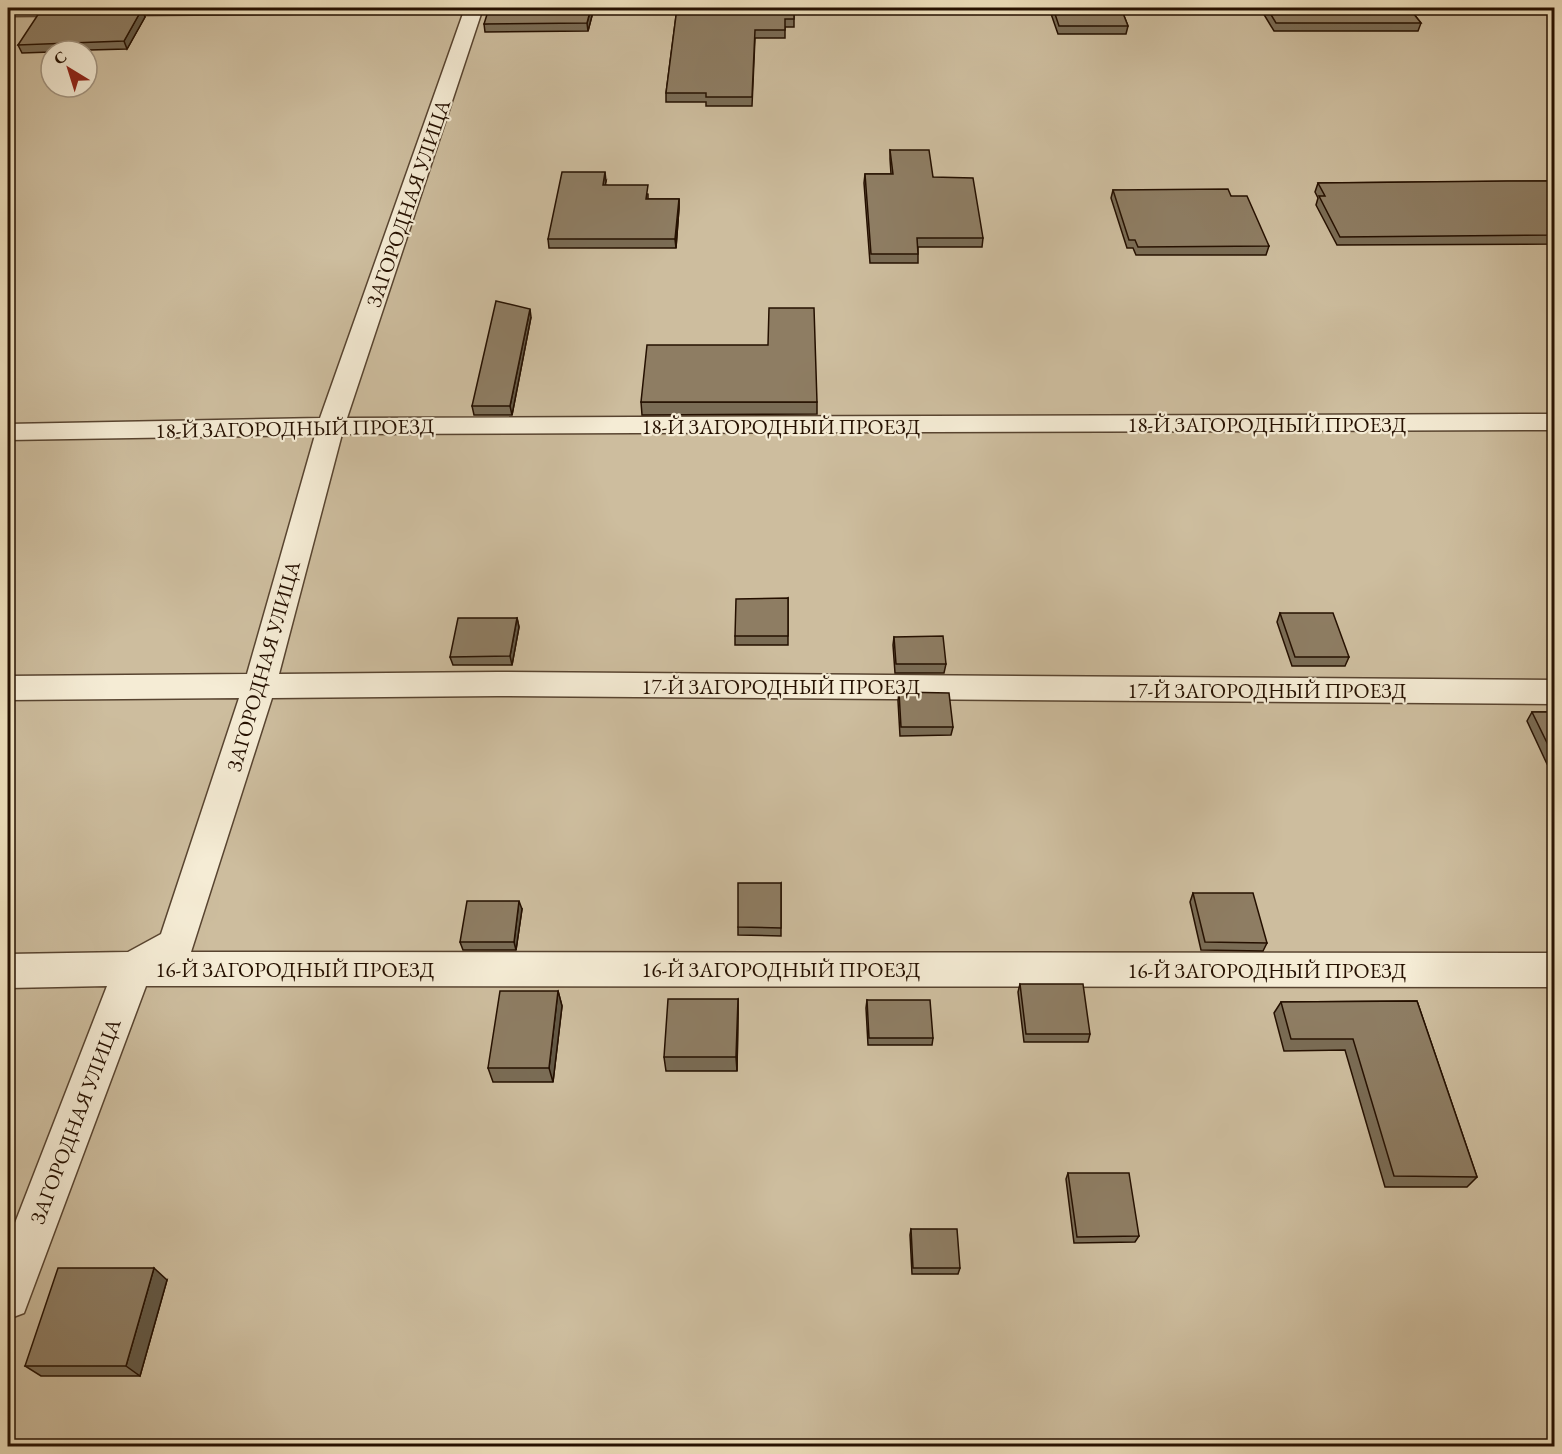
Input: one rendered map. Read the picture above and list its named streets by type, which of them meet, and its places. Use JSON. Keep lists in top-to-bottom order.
{
  "streets": {
    "street": [
      "ЗАГОРОДНАЯ УЛИЦА",
      "18-Й ЗАГОРОДНЫЙ ПРОЕЗД",
      "17-Й ЗАГОРОДНЫЙ ПРОЕЗД",
      "16-Й ЗАГОРОДНЫЙ ПРОЕЗД"
    ]
  },
  "crossings": [
    ["ЗАГОРОДНАЯ УЛИЦА", "18-Й ЗАГОРОДНЫЙ ПРОЕЗД"],
    ["ЗАГОРОДНАЯ УЛИЦА", "17-Й ЗАГОРОДНЫЙ ПРОЕЗД"],
    ["ЗАГОРОДНАЯ УЛИЦА", "16-Й ЗАГОРОДНЫЙ ПРОЕЗД"]
  ],
  "north": "top left"
}
